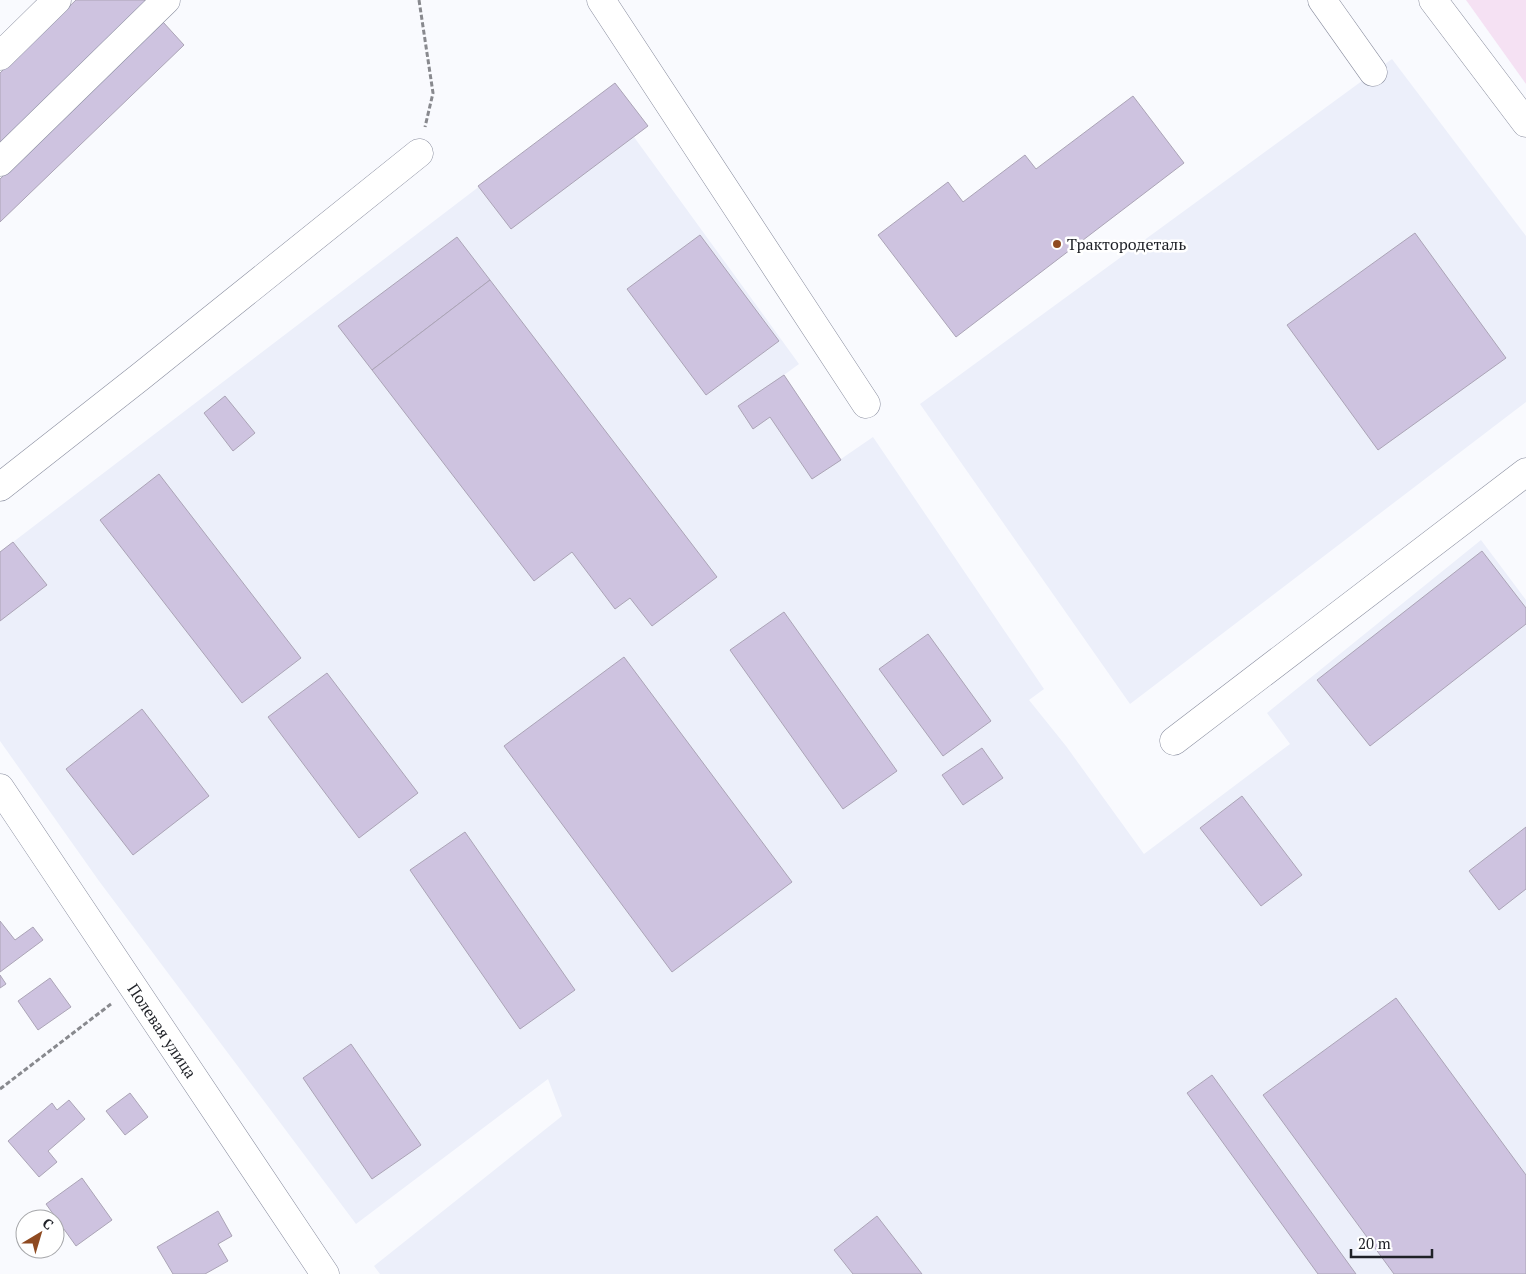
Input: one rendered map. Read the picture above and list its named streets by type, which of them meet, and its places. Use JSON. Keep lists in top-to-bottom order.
{
  "streets": {
    "street": ["Полевая улица"]
  },
  "places": ["Трактородеталь"],
  "scale_bar": "20 m",
  "north": "top right"
}
